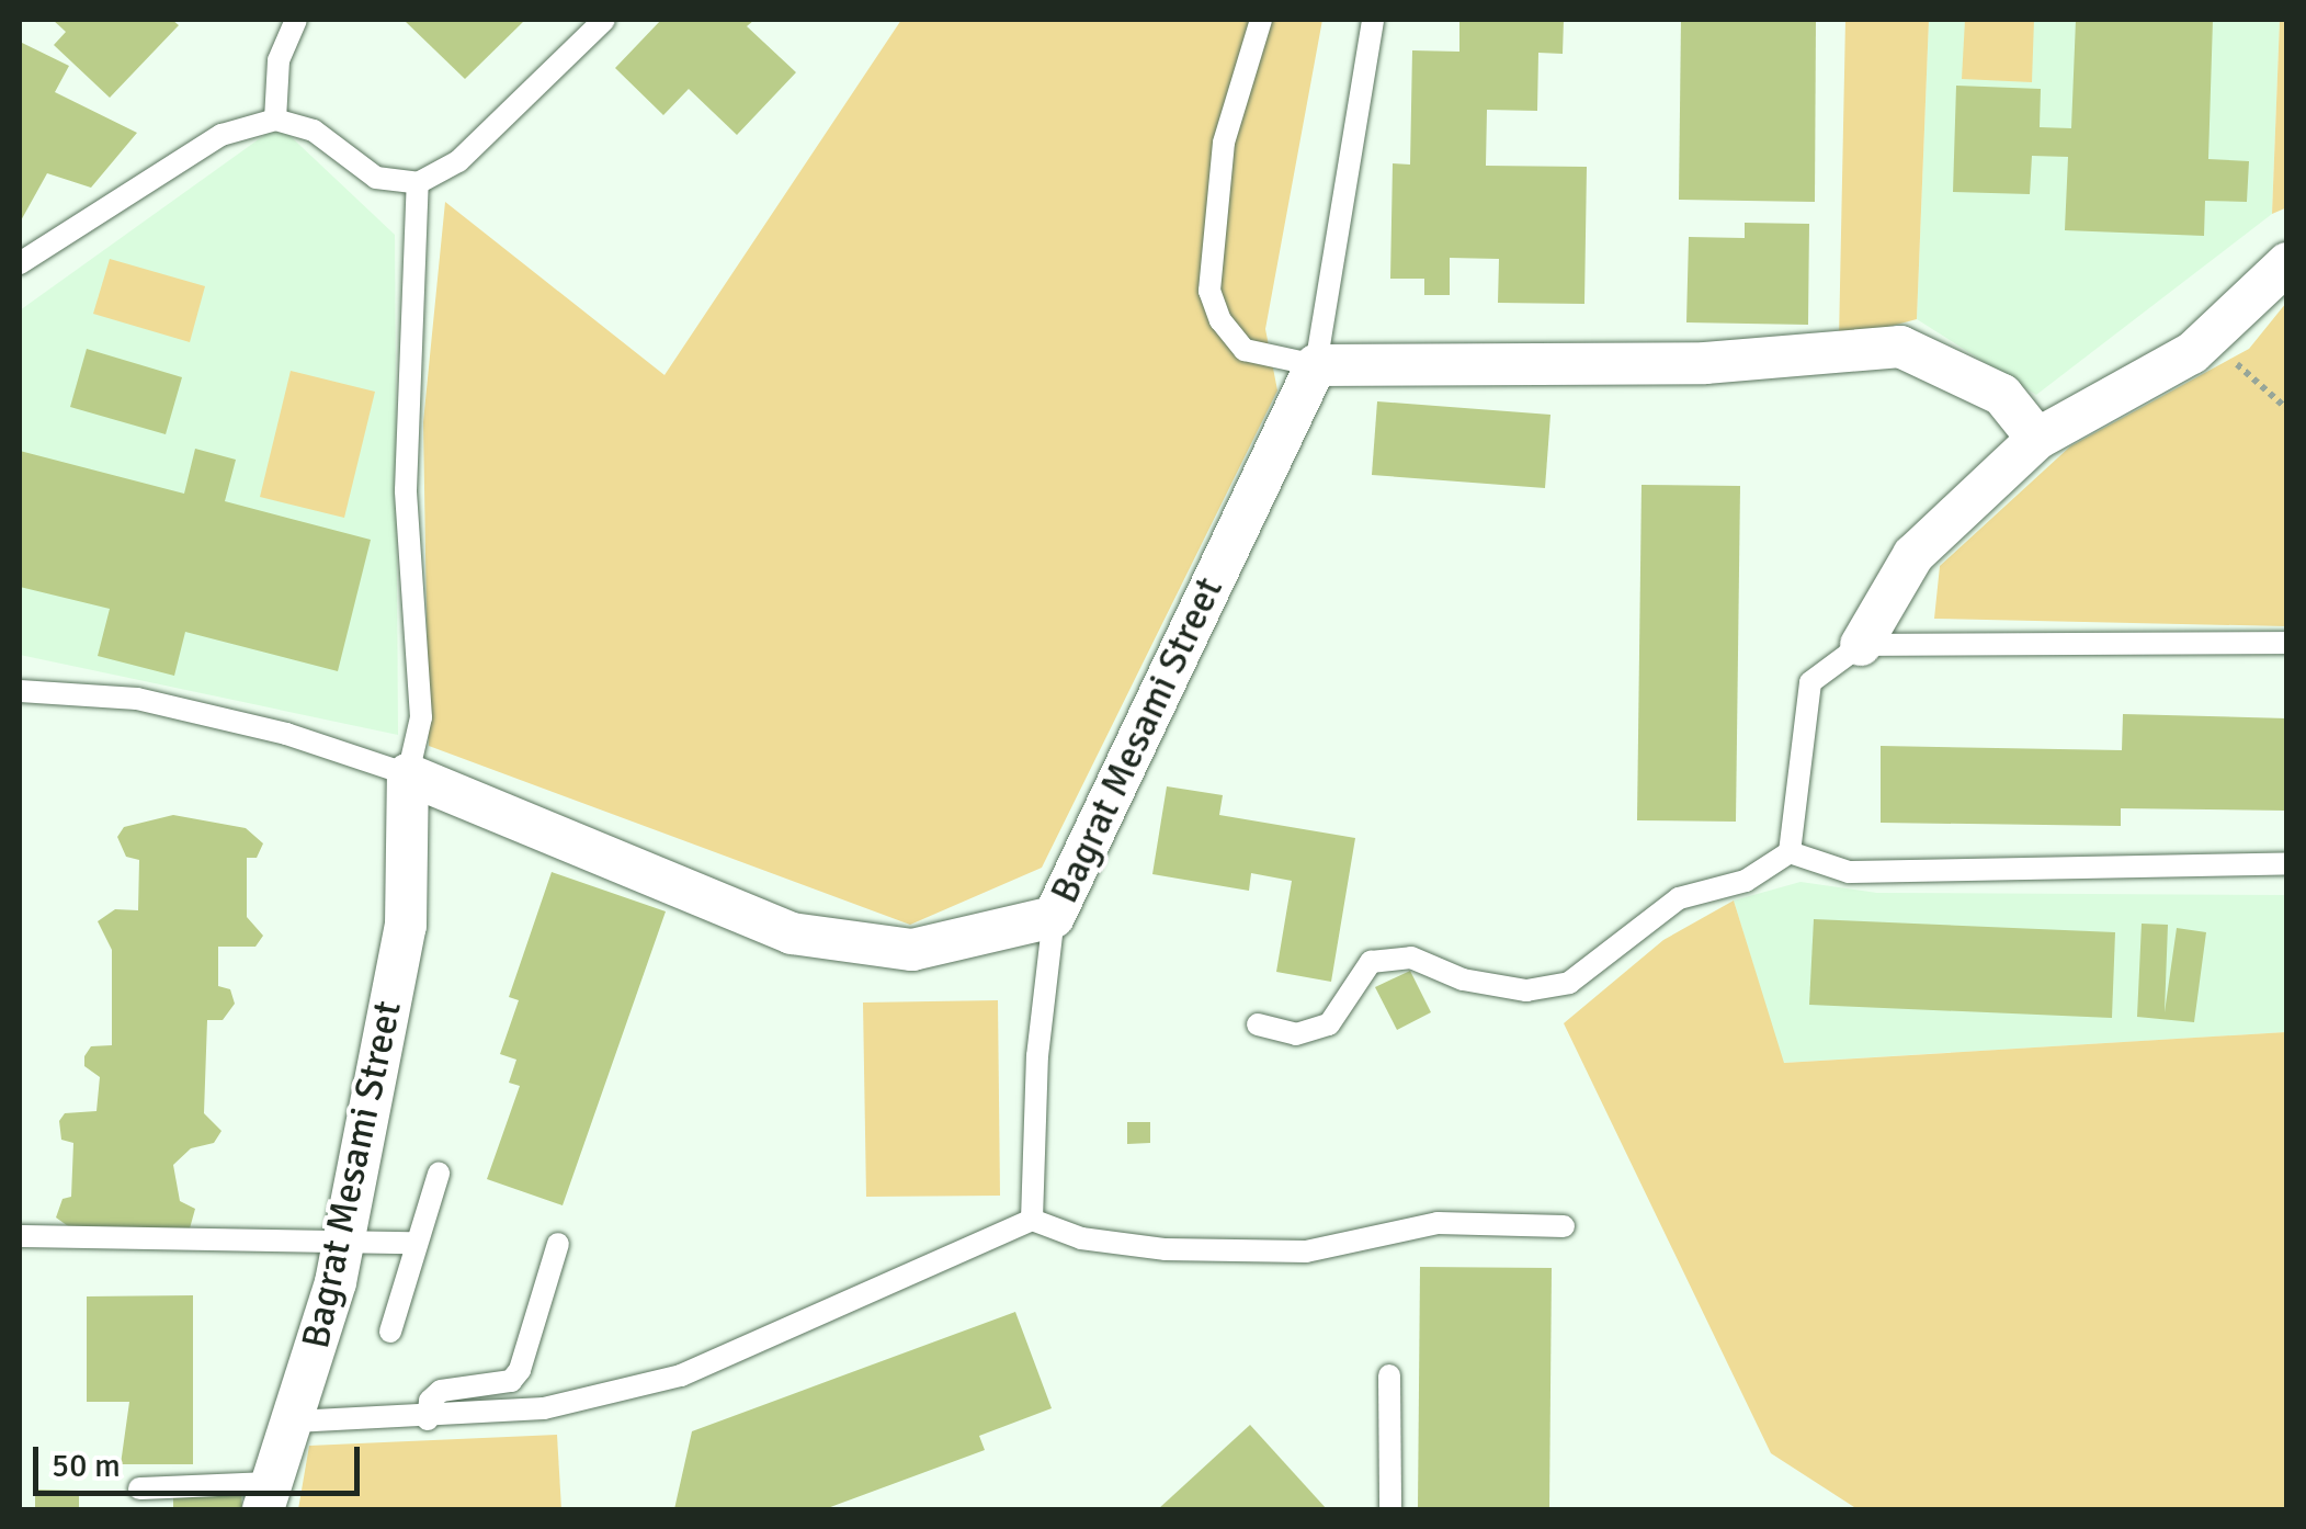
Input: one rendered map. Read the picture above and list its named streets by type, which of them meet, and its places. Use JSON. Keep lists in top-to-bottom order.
{
  "streets": {
    "street": ["Bagrat Mesami Street"]
  },
  "scale_bar": "50 m"
}
